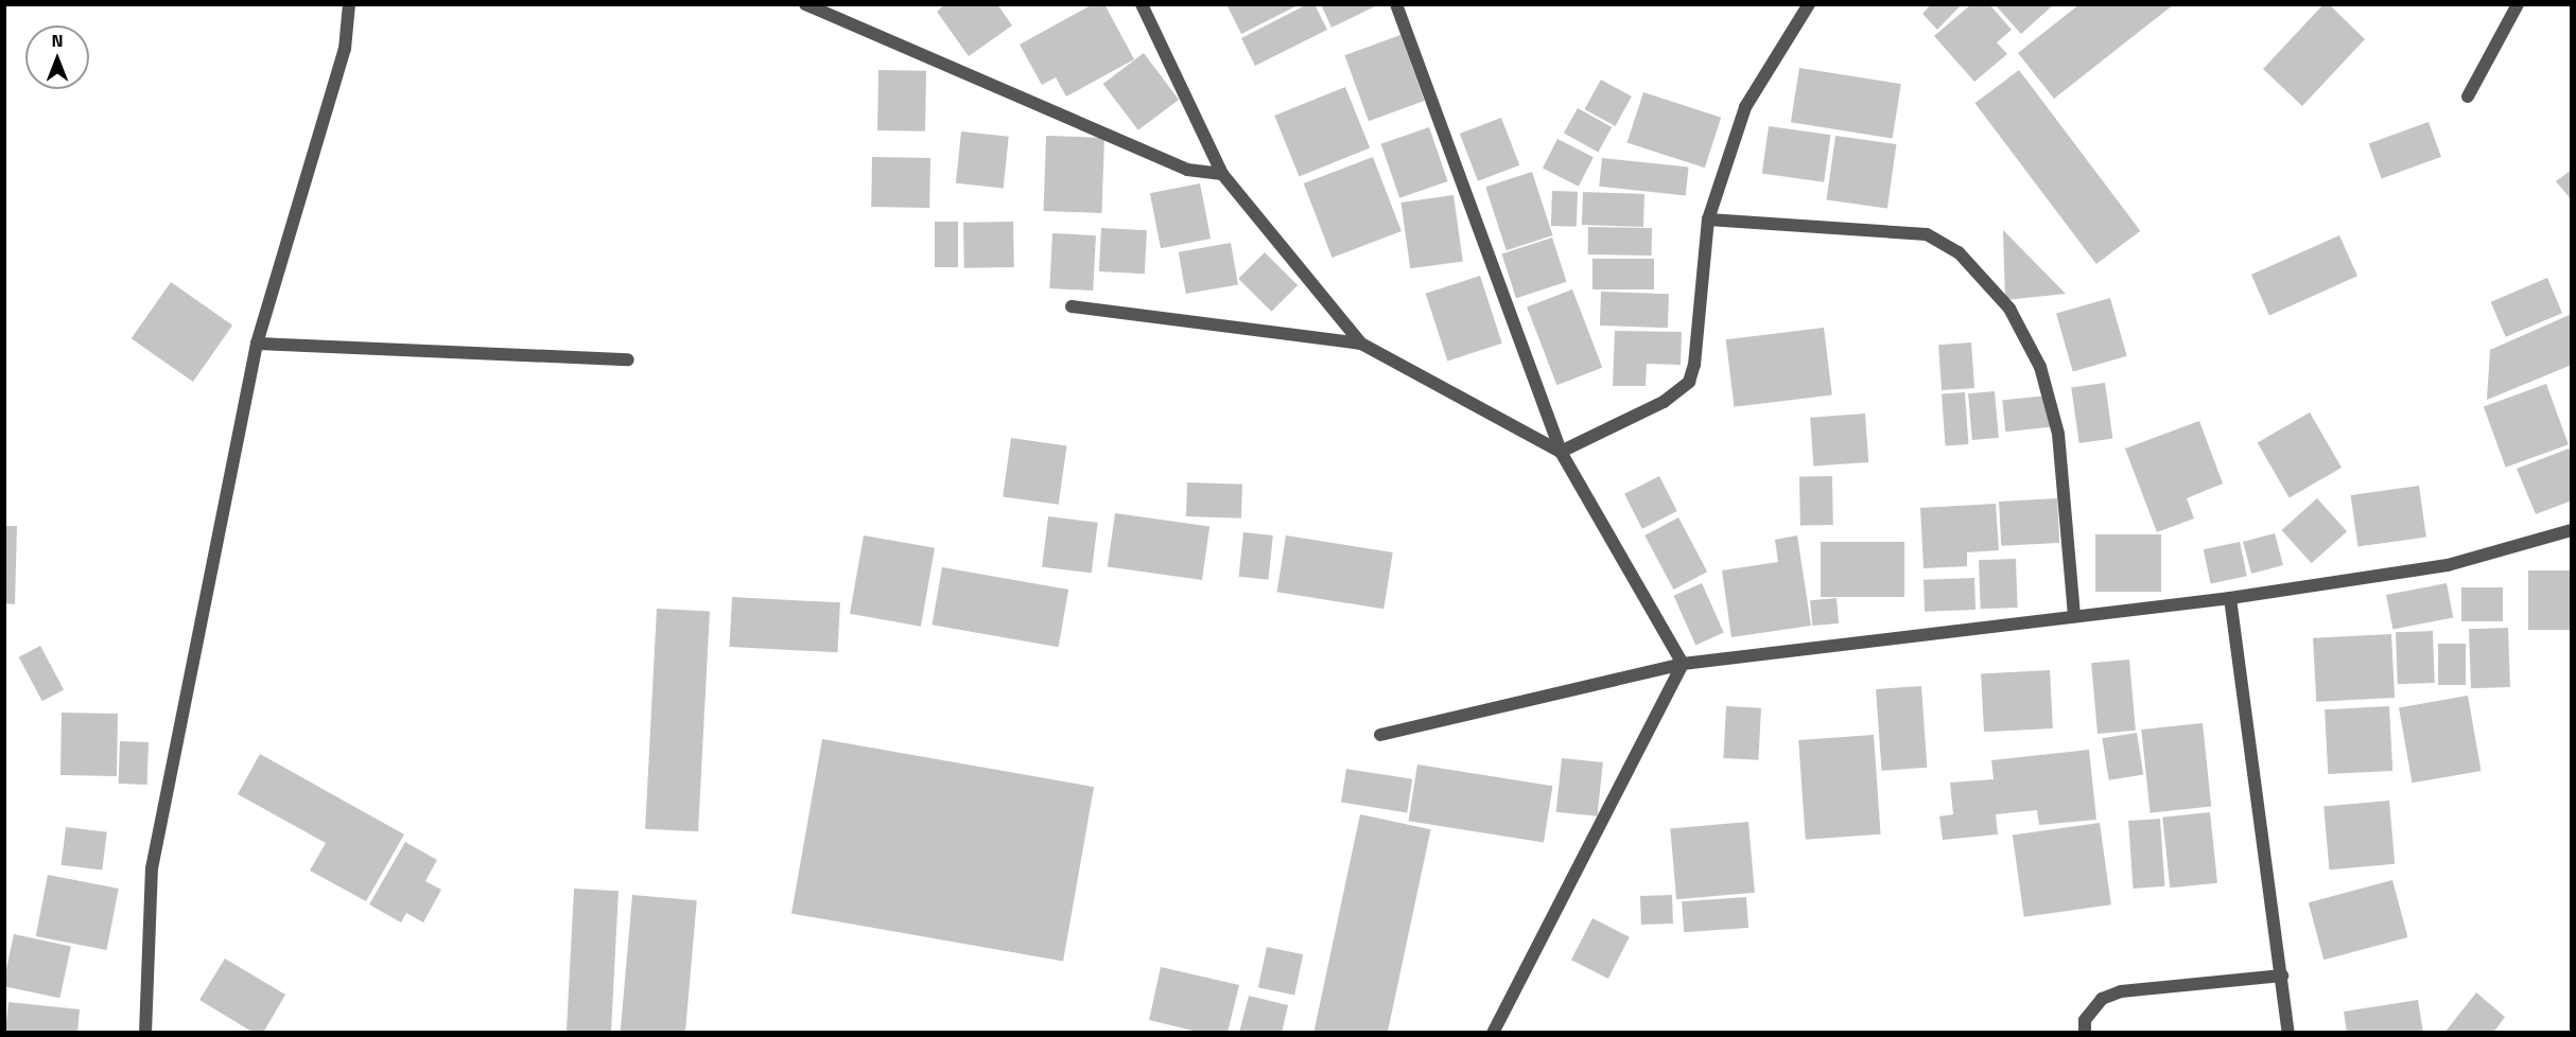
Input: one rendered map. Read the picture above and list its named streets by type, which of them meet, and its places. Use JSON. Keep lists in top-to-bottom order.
{
  "north": "top"
}
